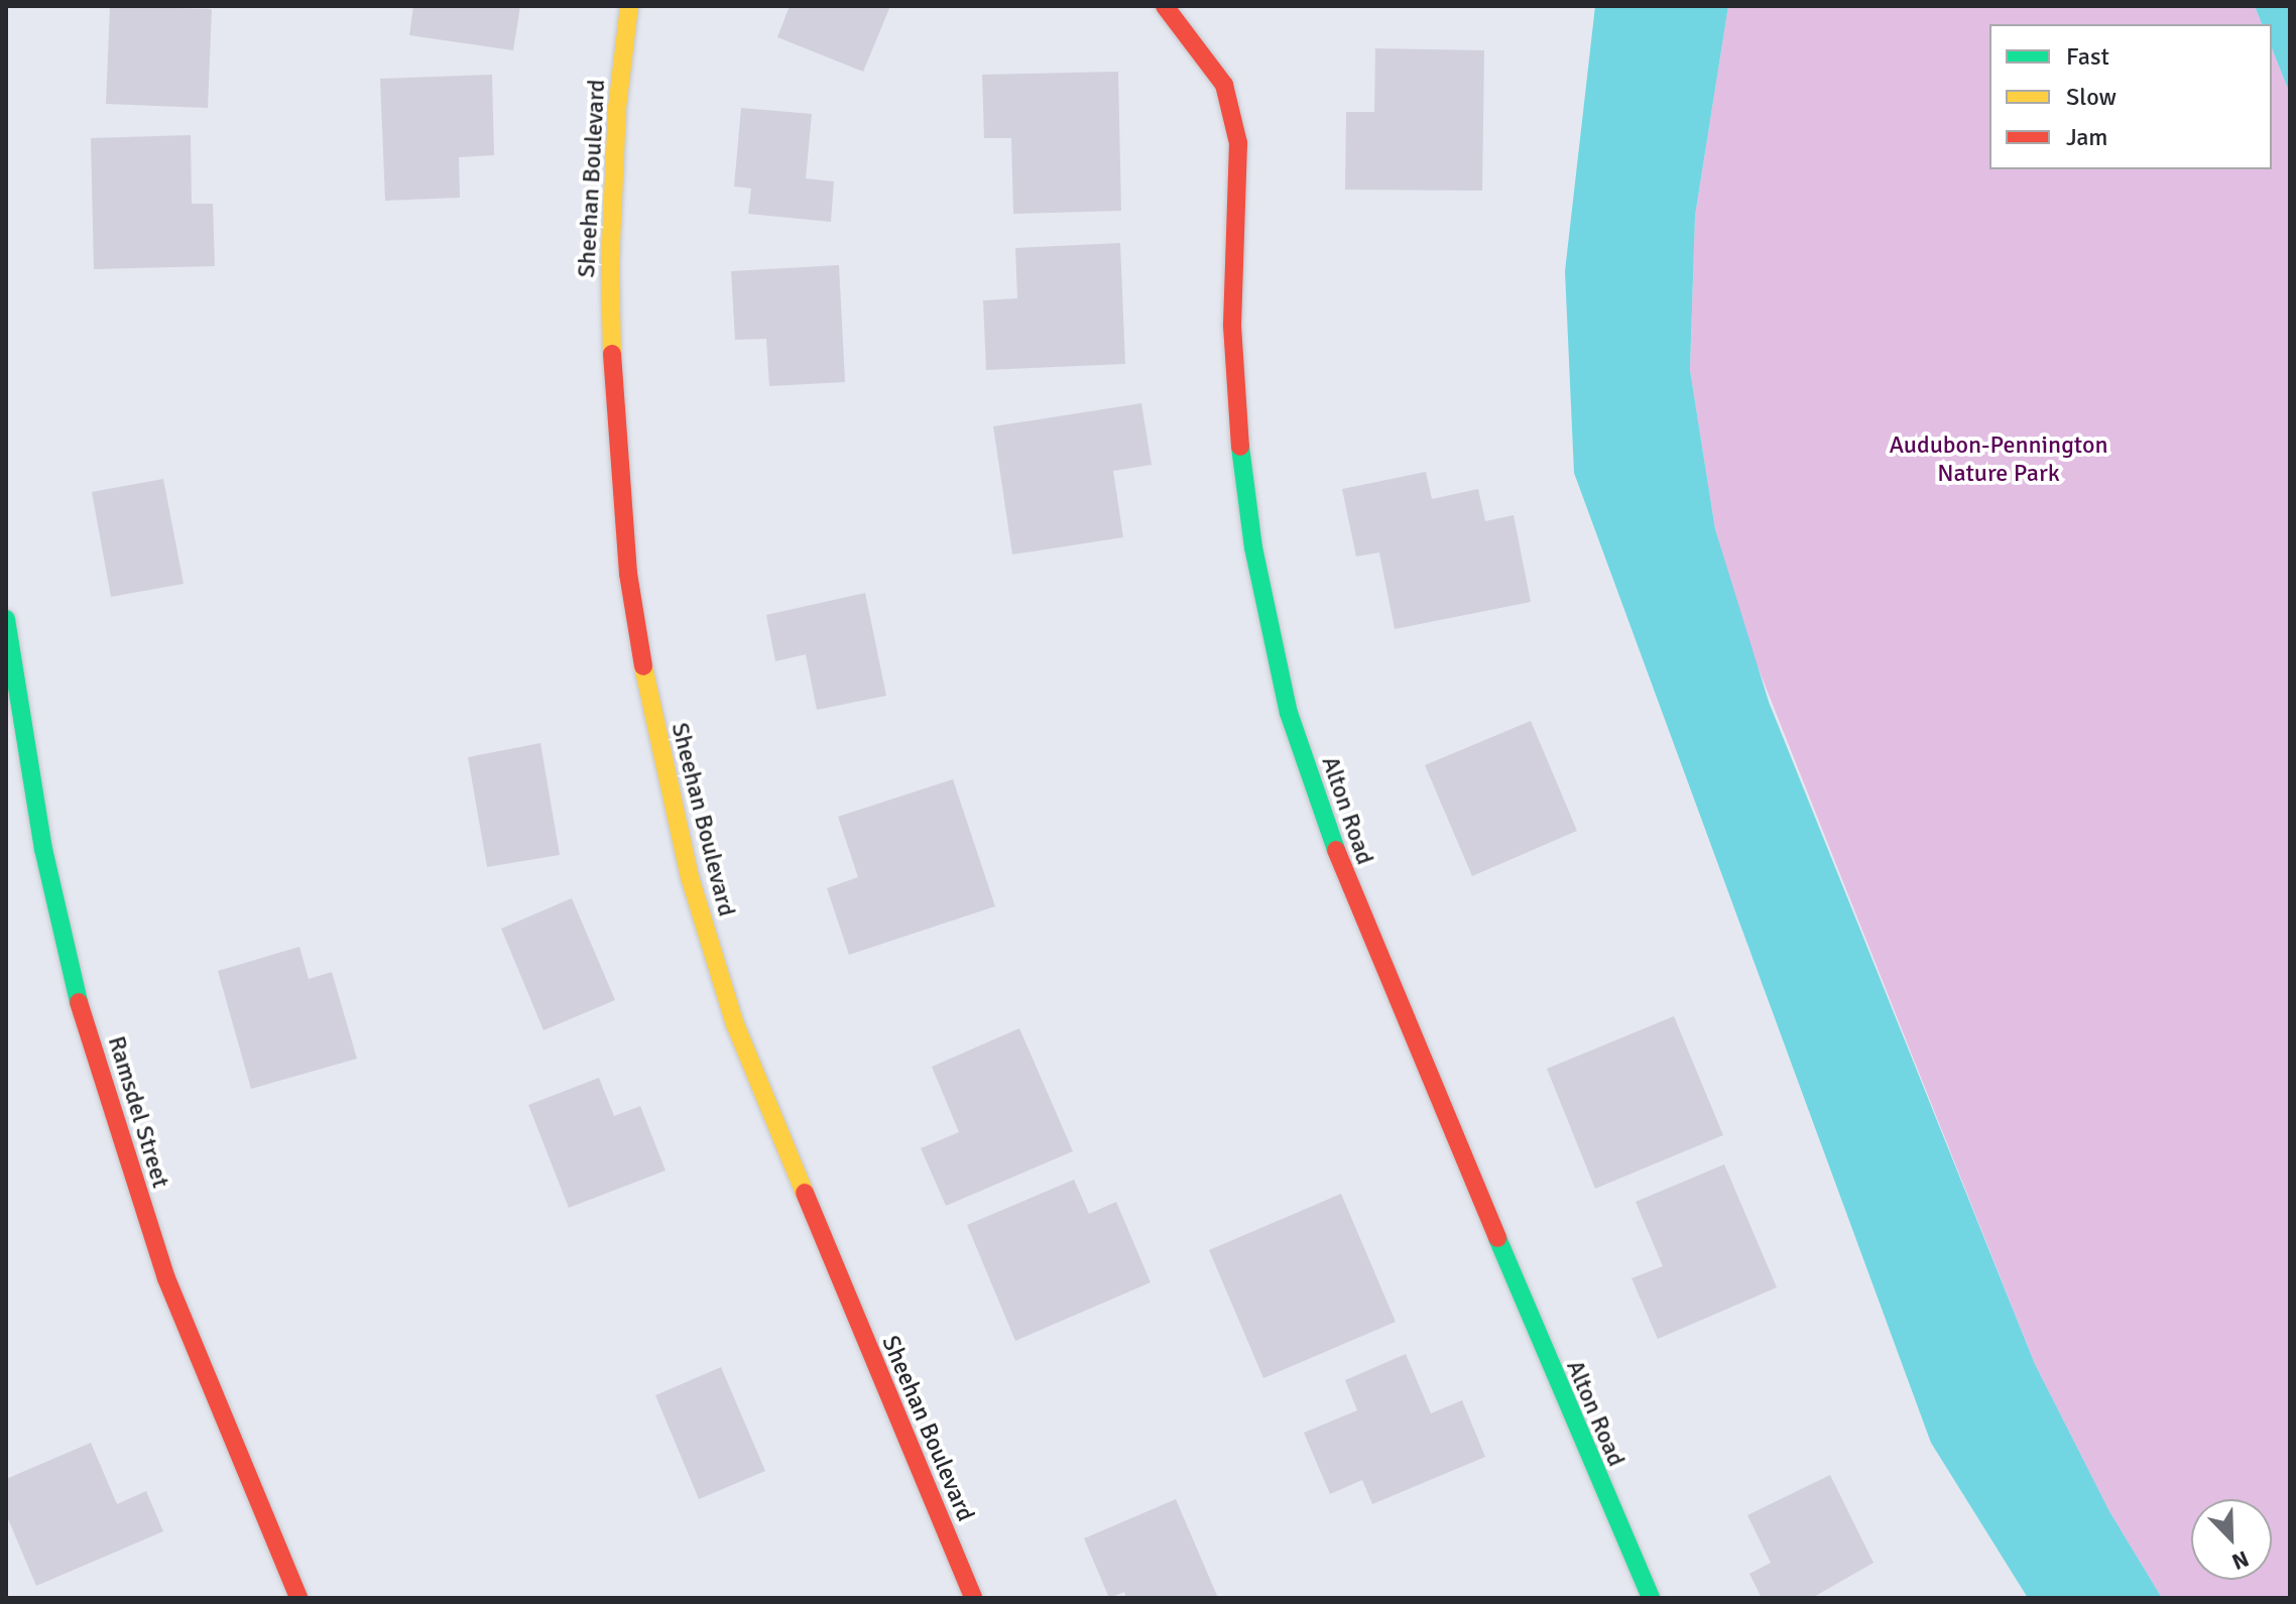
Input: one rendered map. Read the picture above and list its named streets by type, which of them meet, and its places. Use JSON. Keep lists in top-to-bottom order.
{
  "streets": {
    "street": ["Sheehan Boulevard", "Alton Road", "Ramsdel Street"]
  },
  "parks": ["Audubon-Pennington Nature Park"],
  "legend": ["Fast", "Slow", "Jam"],
  "north": "bottom right"
}
